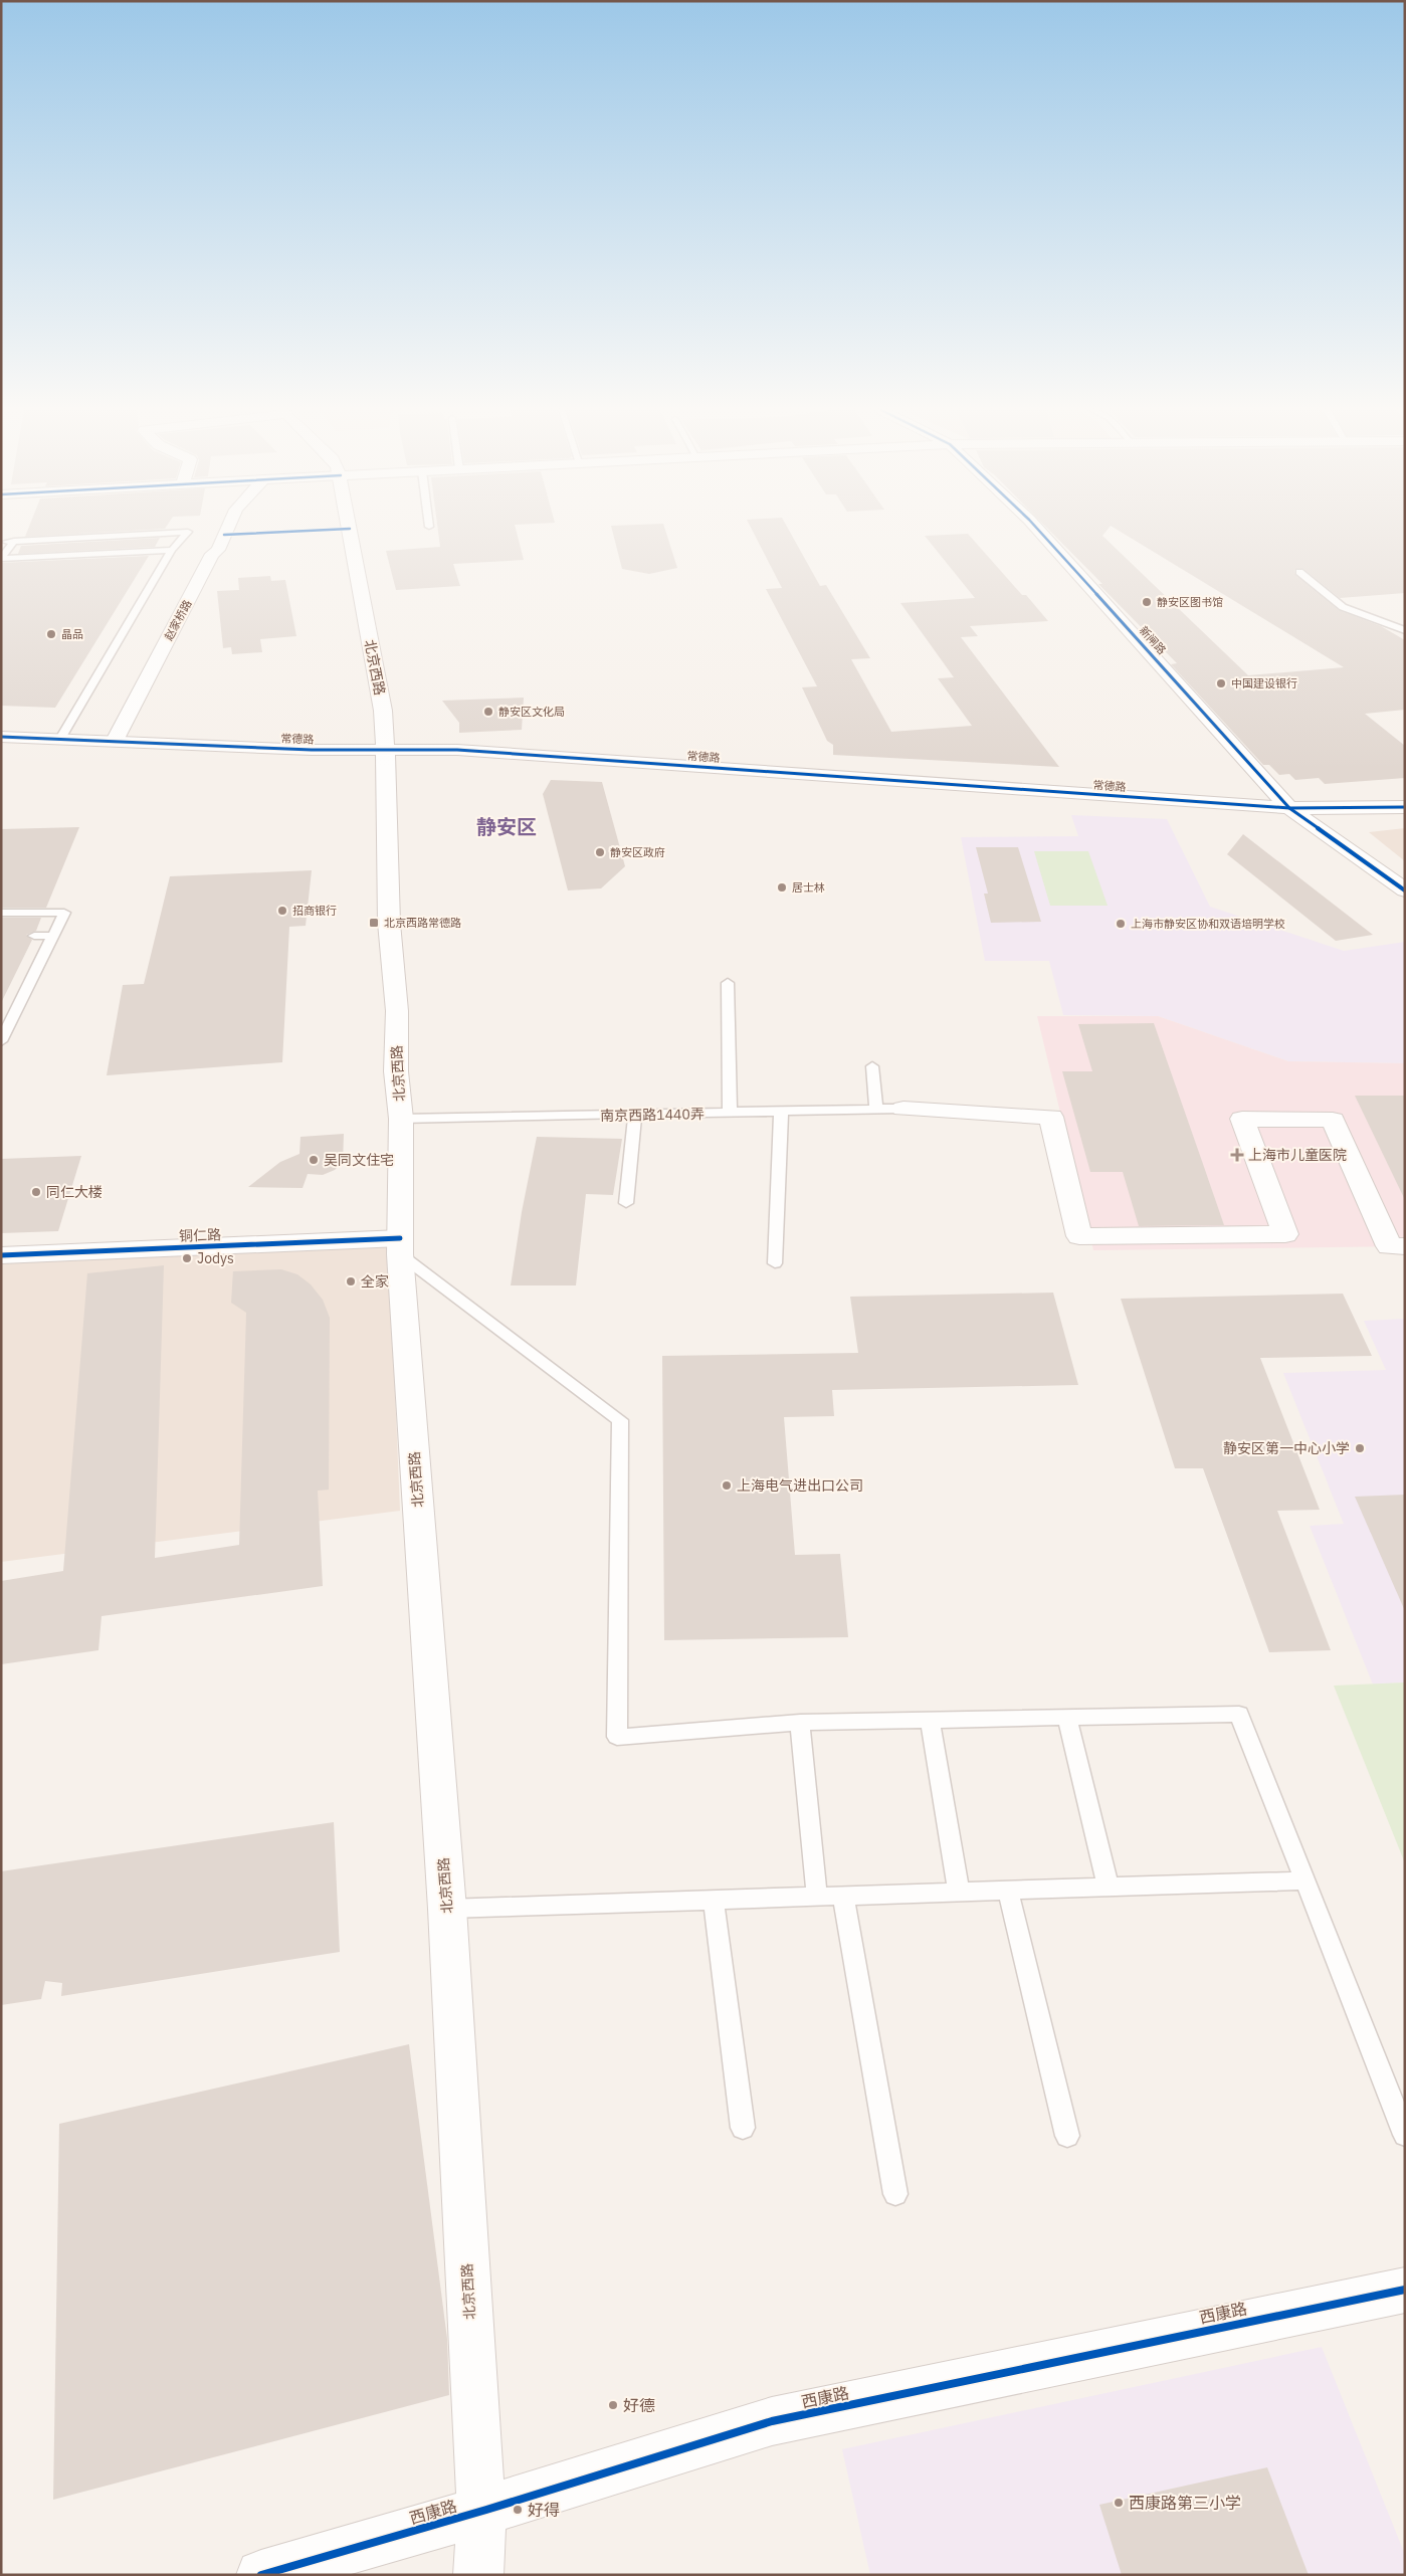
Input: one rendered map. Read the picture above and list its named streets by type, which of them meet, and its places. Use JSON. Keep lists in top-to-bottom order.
{
  "streets": {
    "main road": [
      "赵家桥路",
      "新闸路",
      "北京西路",
      "常德路",
      "铜仁路",
      "西康路"
    ],
    "lane": ["南京西路1440弄"]
  },
  "crossings": [
    ["赵家桥路", "常德路"],
    ["新闸路", "常德路"],
    ["北京西路", "常德路"],
    ["北京西路", "南京西路1440弄"],
    ["北京西路", "铜仁路"],
    ["北京西路", "西康路"]
  ],
  "districts": ["静安区"],
  "places": {
    "other": [
      "静安区图书馆",
      "晶品",
      "中国建设银行",
      "静安区文化局",
      "静安区政府",
      "居士林",
      "招商银行",
      "上海市静安区协和双语培明学校",
      "吴同文住宅",
      "同仁大楼",
      "Jodys",
      "全家",
      "静安区第一中心小学",
      "上海电气进出口公司",
      "好德",
      "西康路第三小学",
      "好得"
    ],
    "transit": ["北京西路常德路"],
    "health": ["上海市儿童医院"]
  }
}
